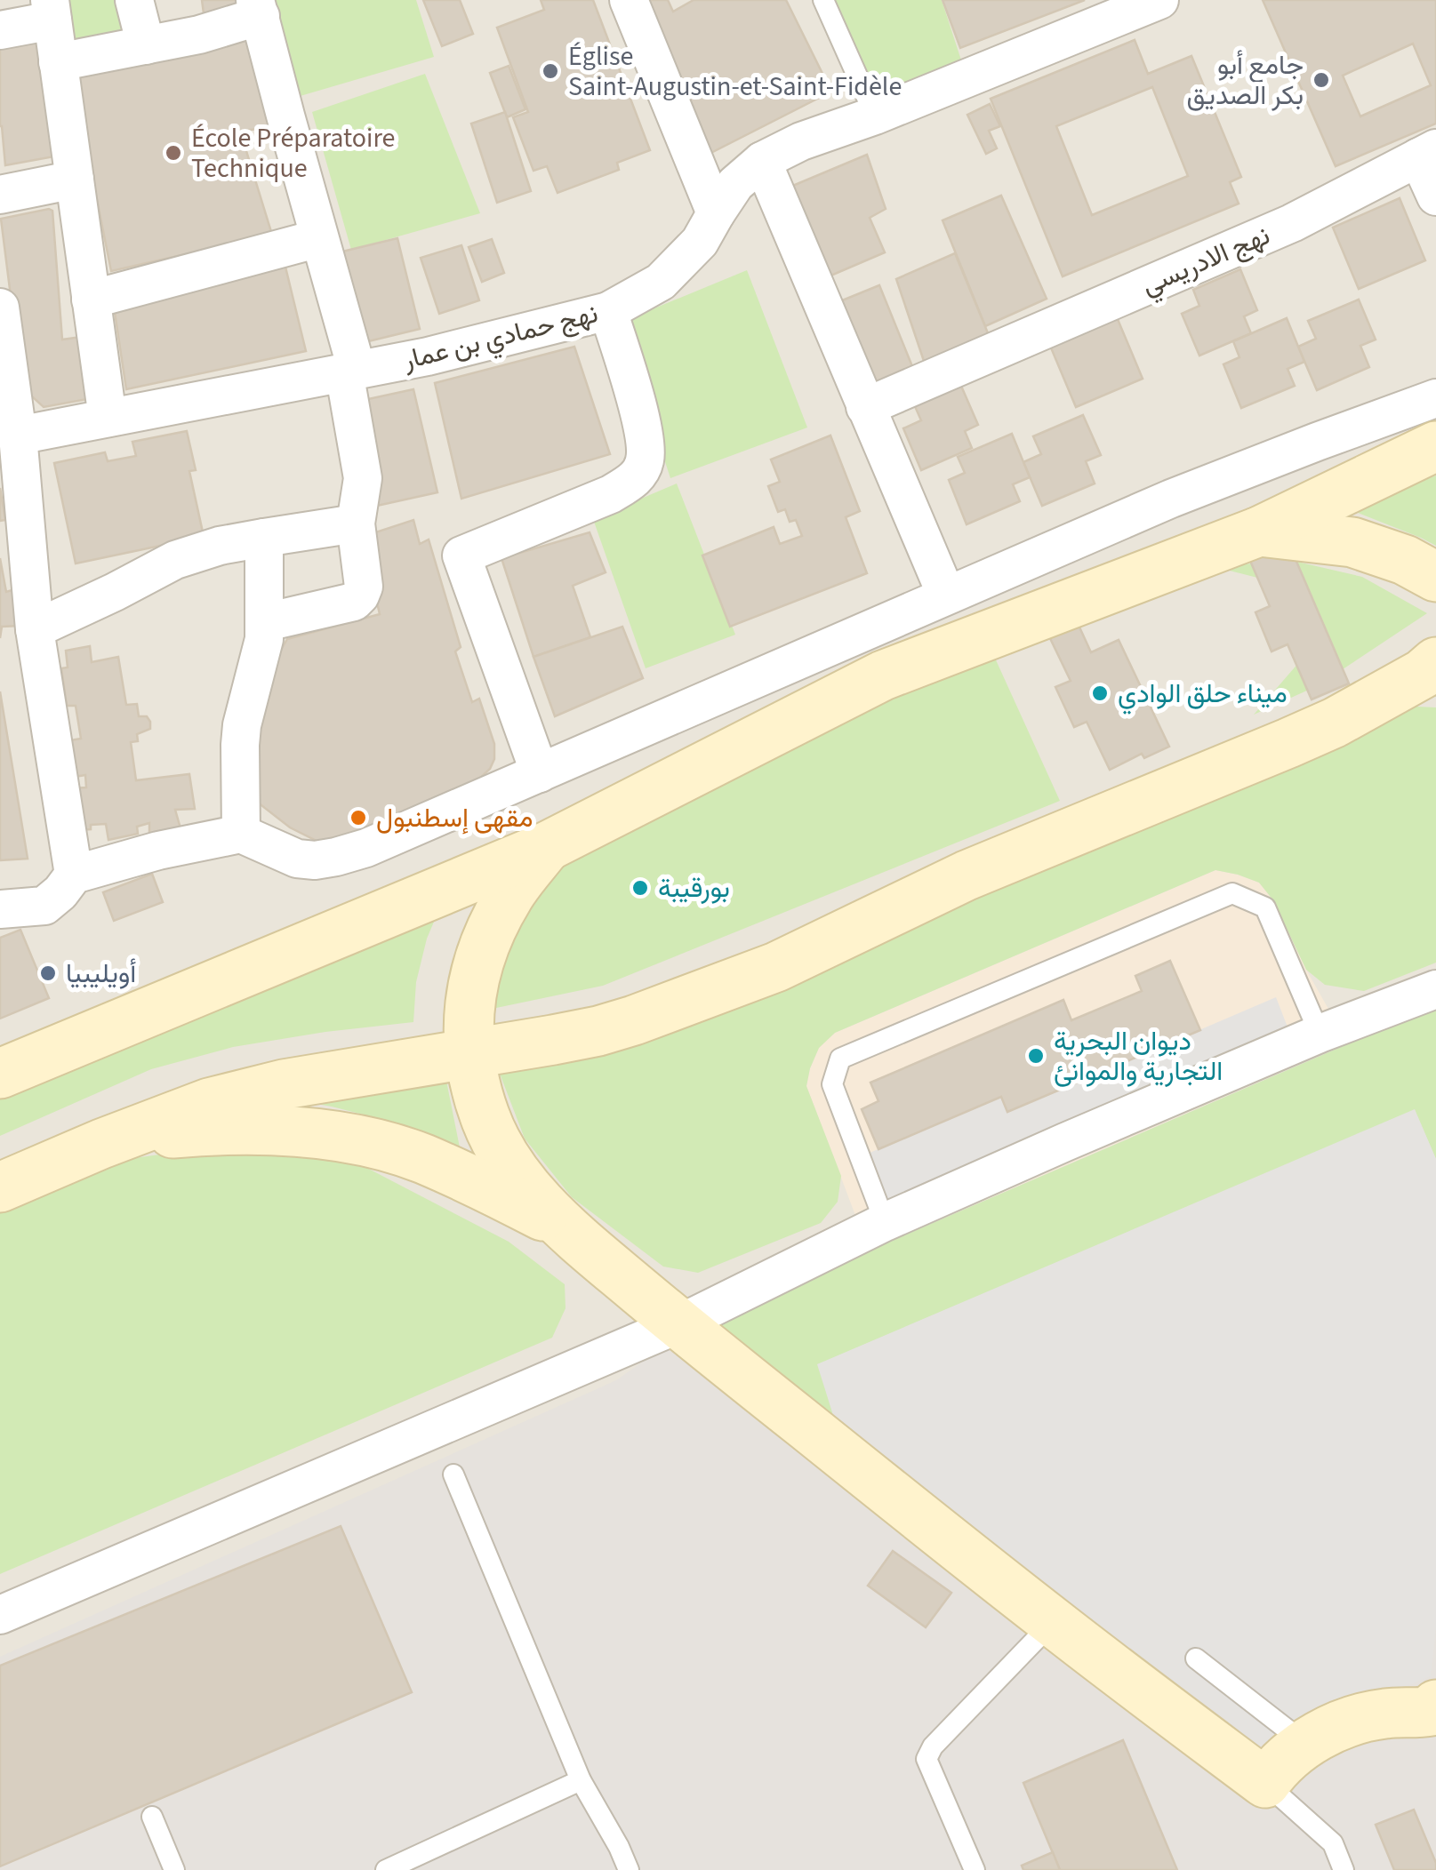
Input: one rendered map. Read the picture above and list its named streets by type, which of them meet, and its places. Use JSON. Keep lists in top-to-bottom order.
{
  "streets": {
    "street": ["نهج الادريسي", "نهج حمادي بن عمار"]
  },
  "places": [
    "Église Saint-Augustin-et-Saint-Fidèle",
    "جامع أبو بكر الصديق",
    "École Préparatoire Technique",
    "ميناء حلق الوادي",
    "مقهى إسطنبول",
    "بورقيبة",
    "أويليبيا",
    "ديوان البحرية التجارية والموانئ"
  ]
}
